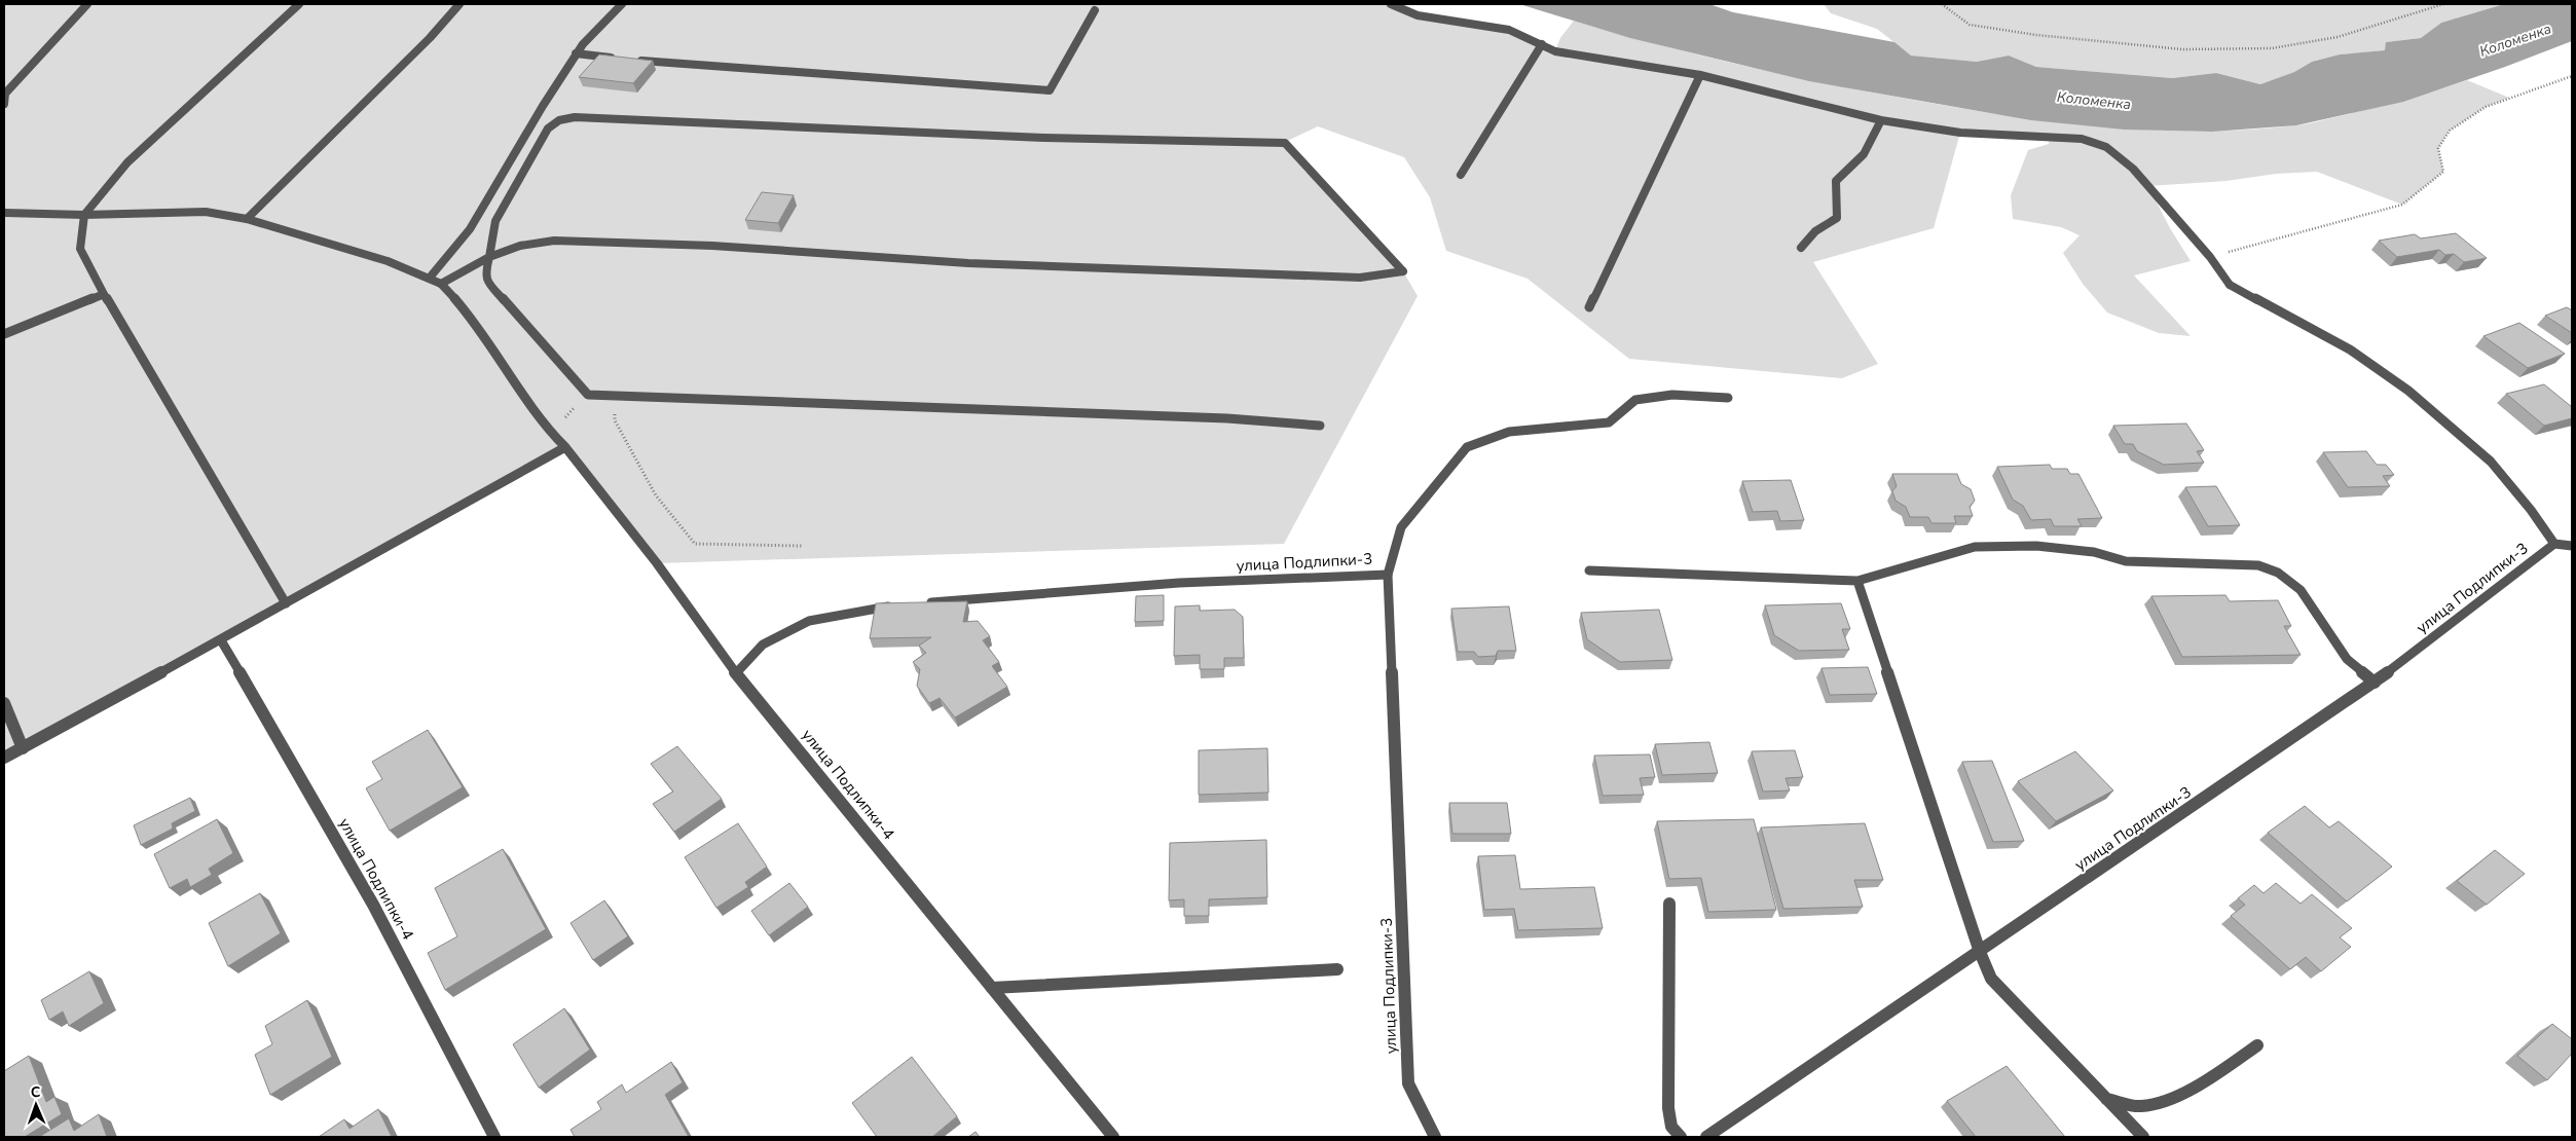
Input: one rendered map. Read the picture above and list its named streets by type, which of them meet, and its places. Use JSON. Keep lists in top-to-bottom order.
{
  "streets": {
    "street": ["улица Подлипки-3", "улица Подлипки-4"]
  },
  "water": ["Коломенка"],
  "north": "top"
}
